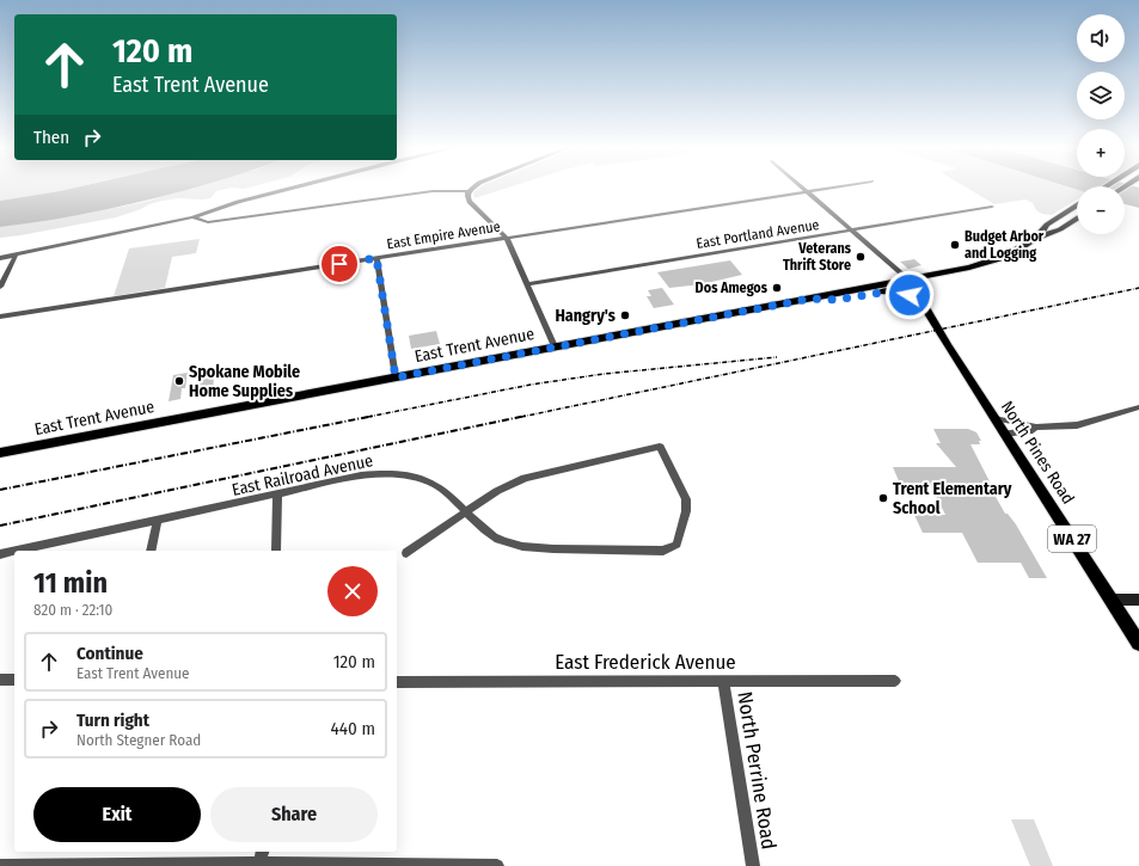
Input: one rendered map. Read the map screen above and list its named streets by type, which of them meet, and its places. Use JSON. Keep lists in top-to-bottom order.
{
  "streets": {
    "main road": ["East Trent Avenue", "North Pines Road", "WA 27"],
    "street": [
      "East Portland Avenue",
      "East Empire Avenue",
      "East Railroad Avenue",
      "East Frederick Avenue",
      "North Perrine Road"
    ]
  },
  "crossings": [
    ["East Trent Avenue", "North Pines Road"],
    ["East Frederick Avenue", "North Perrine Road"]
  ],
  "places": [
    "Budget Arbor and Logging",
    "Veterans Thrift Store",
    "Dos Amegos",
    "Hangry's",
    "Spokane Mobile Home Supplies",
    "Trent Elementary School"
  ],
  "page": {
    "map_buttons": ["+", "−"],
    "turn": ["120 m", "East Trent Avenue"],
    "then": "Then",
    "heading": ["11 min", "820 m · 22:10"],
    "list": [
      {
        "name": "Continue",
        "note": "East Trent Avenue",
        "value": "120 m"
      },
      {
        "name": "Turn right",
        "note": "North Stegner Road",
        "value": "440 m"
      }
    ],
    "buttons": ["Exit", "Share"]
  }
}
